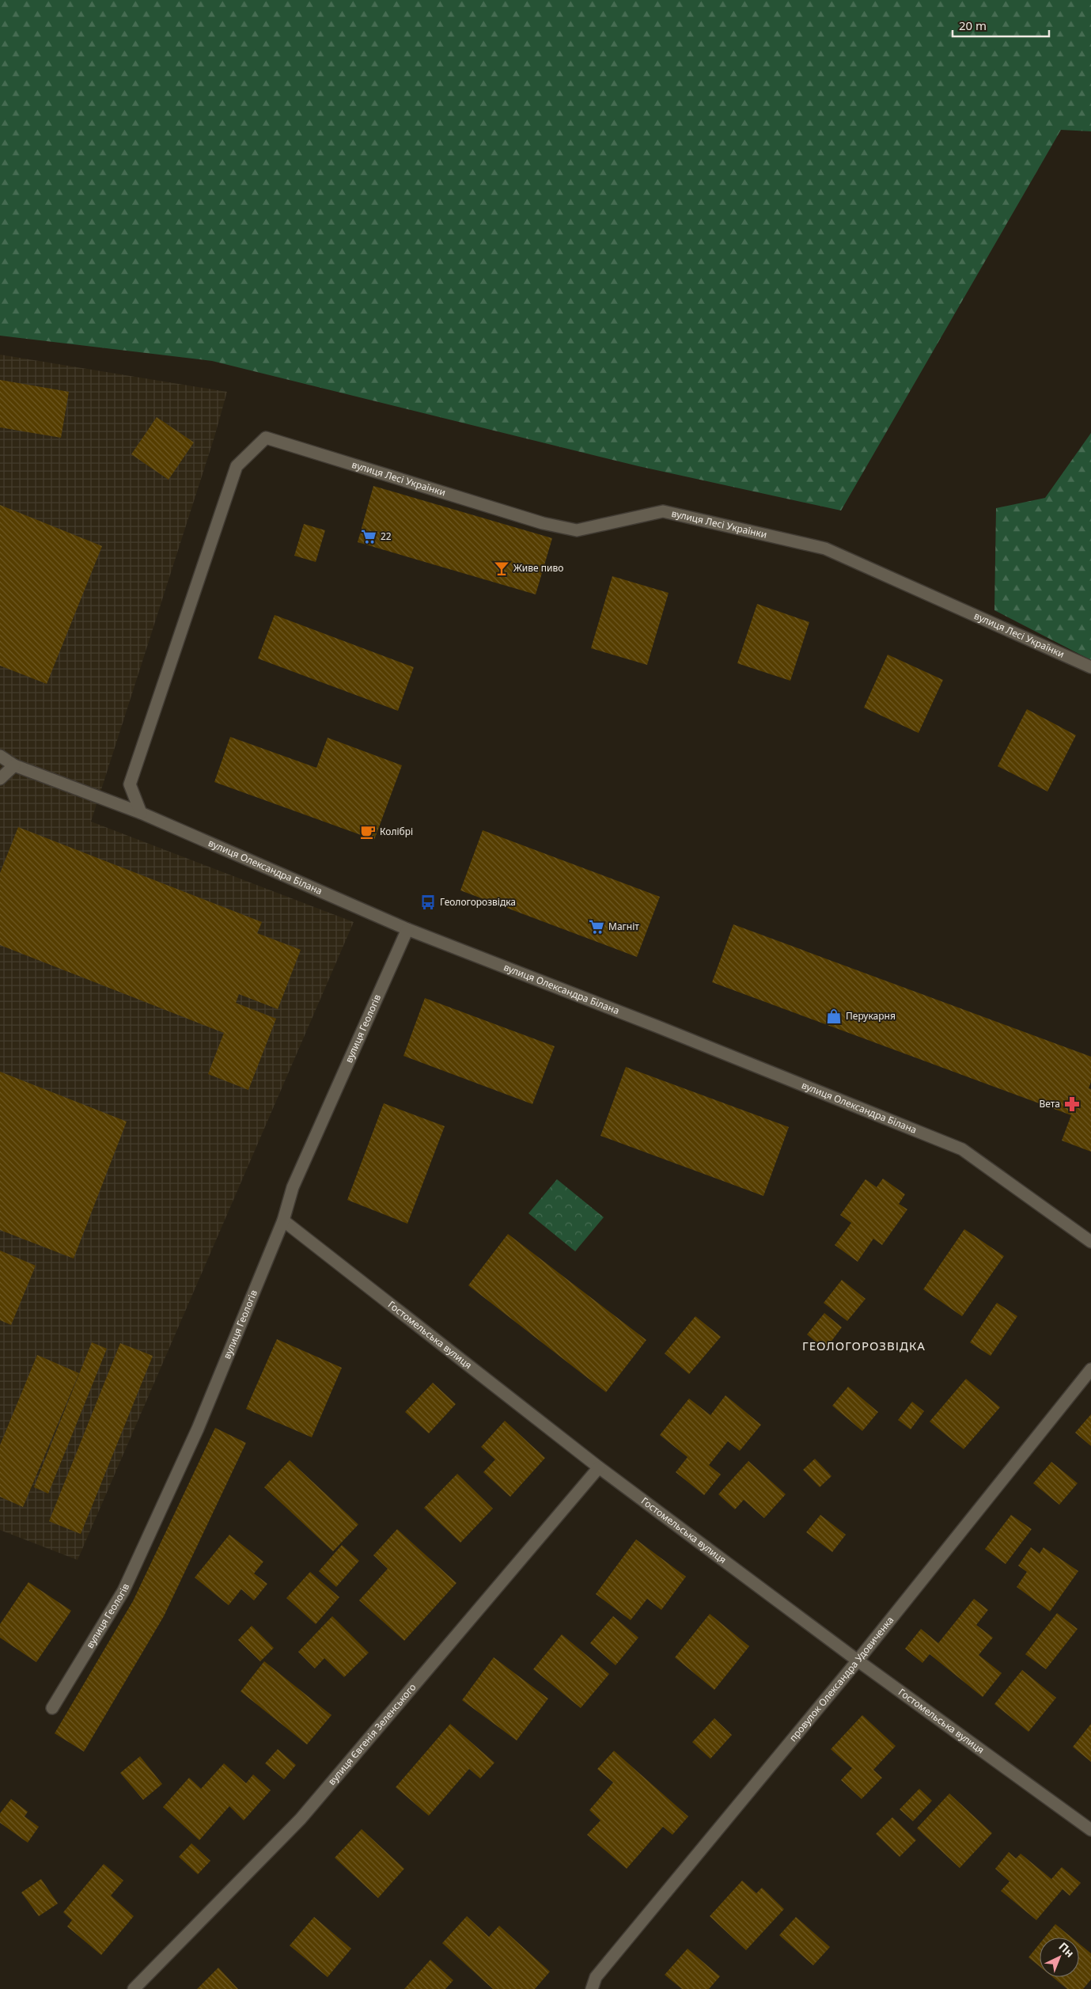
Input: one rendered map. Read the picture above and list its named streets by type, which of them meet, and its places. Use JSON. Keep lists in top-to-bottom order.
{
  "streets": {
    "street": [
      "вулиця Лесі Українки",
      "вулиця Олександра Білана",
      "вулиця Геологів",
      "Гостомельська вулиця",
      "провулок Олександра Удовиченка",
      "вулиця Євгенія Зеленського"
    ]
  },
  "crossings": [
    ["вулиця Лесі Українки", "вулиця Олександра Білана"],
    ["вулиця Олександра Білана", "вулиця Геологів"],
    ["вулиця Геологів", "Гостомельська вулиця"],
    ["Гостомельська вулиця", "провулок Олександра Удовиченка"],
    ["Гостомельська вулиця", "вулиця Євгенія Зеленського"]
  ],
  "districts": ["ГЕОЛОГОРОЗВІДКА"],
  "places": {
    "supermarket": ["22", "Магніт"],
    "bar": ["Живе пиво"],
    "cafe": ["Колібрі"],
    "bus stop": ["Геологорозвідка"],
    "shop": ["Перукарня"],
    "pharmacy": ["Вета"]
  },
  "scale_bar": "20 m",
  "north": "top right"
}
